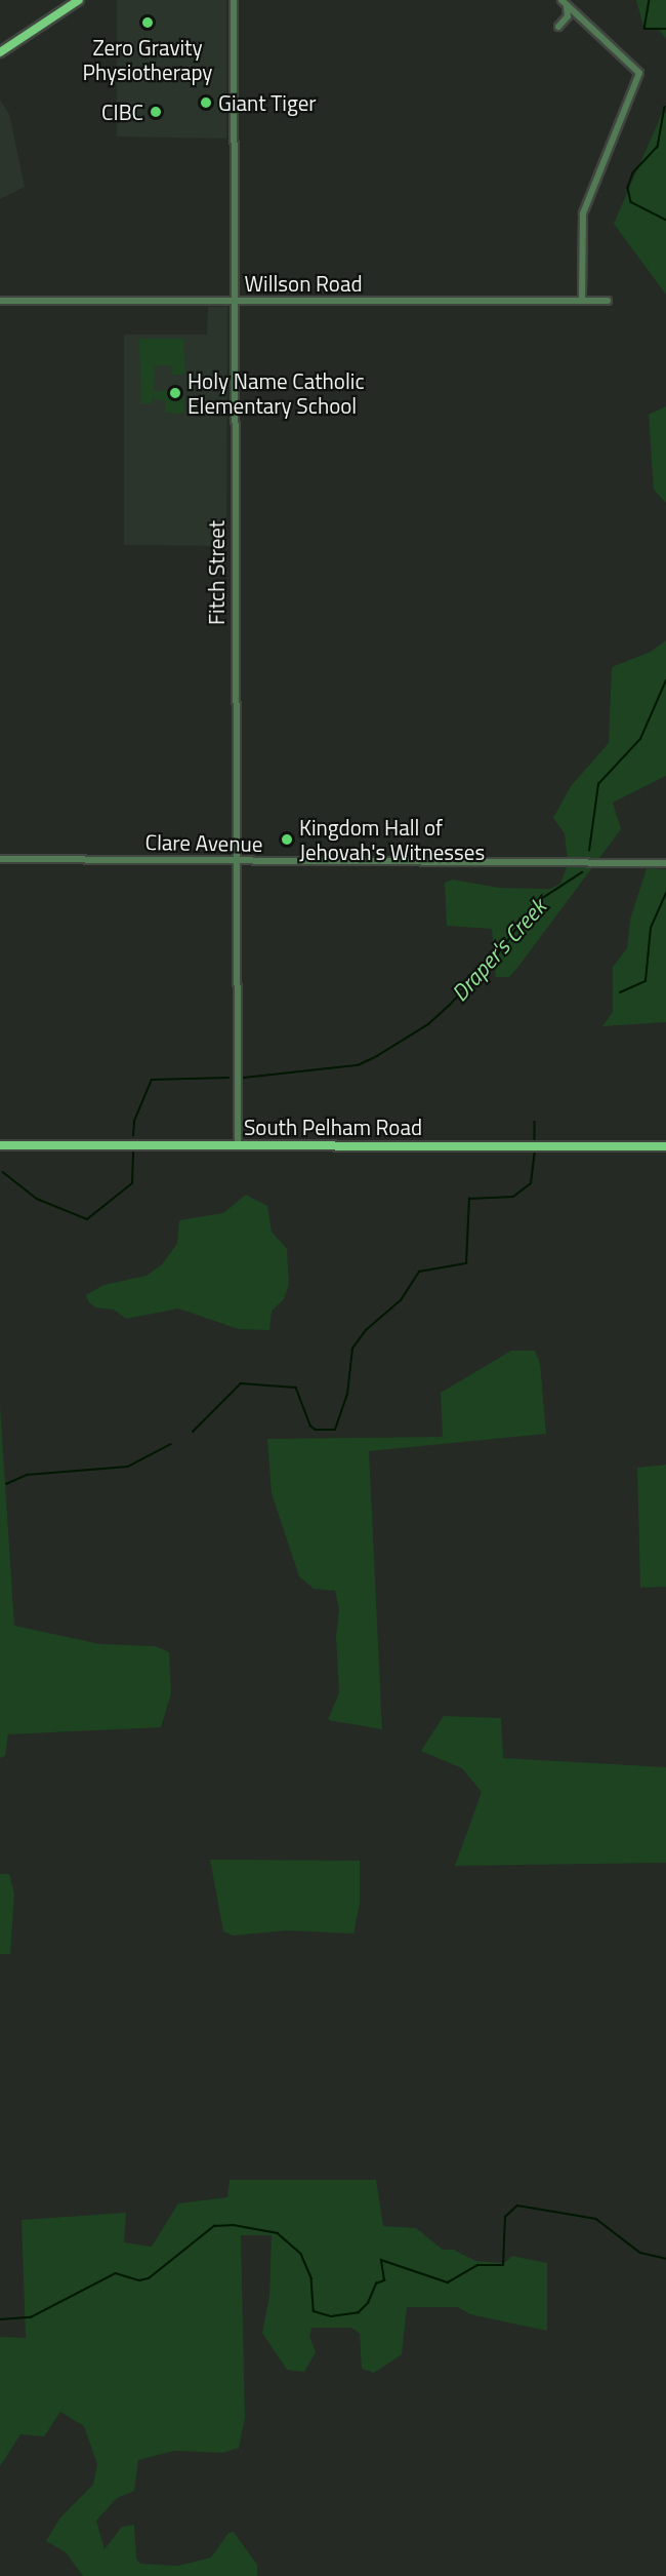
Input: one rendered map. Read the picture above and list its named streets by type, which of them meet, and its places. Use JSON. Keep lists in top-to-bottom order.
{
  "streets": {
    "main road": ["South Pelham Road"],
    "street": ["Willson Road", "Fitch Street", "Clare Avenue"]
  },
  "crossings": [
    ["Willson Road", "Fitch Street"],
    ["Fitch Street", "Clare Avenue"],
    ["Fitch Street", "South Pelham Road"]
  ],
  "water": ["Draper's Creek"],
  "places": [
    "Zero Gravity Physiotherapy",
    "Giant Tiger",
    "CIBC",
    "Holy Name Catholic Elementary School",
    "Kingdom Hall of Jehovah's Witnesses"
  ]
}
